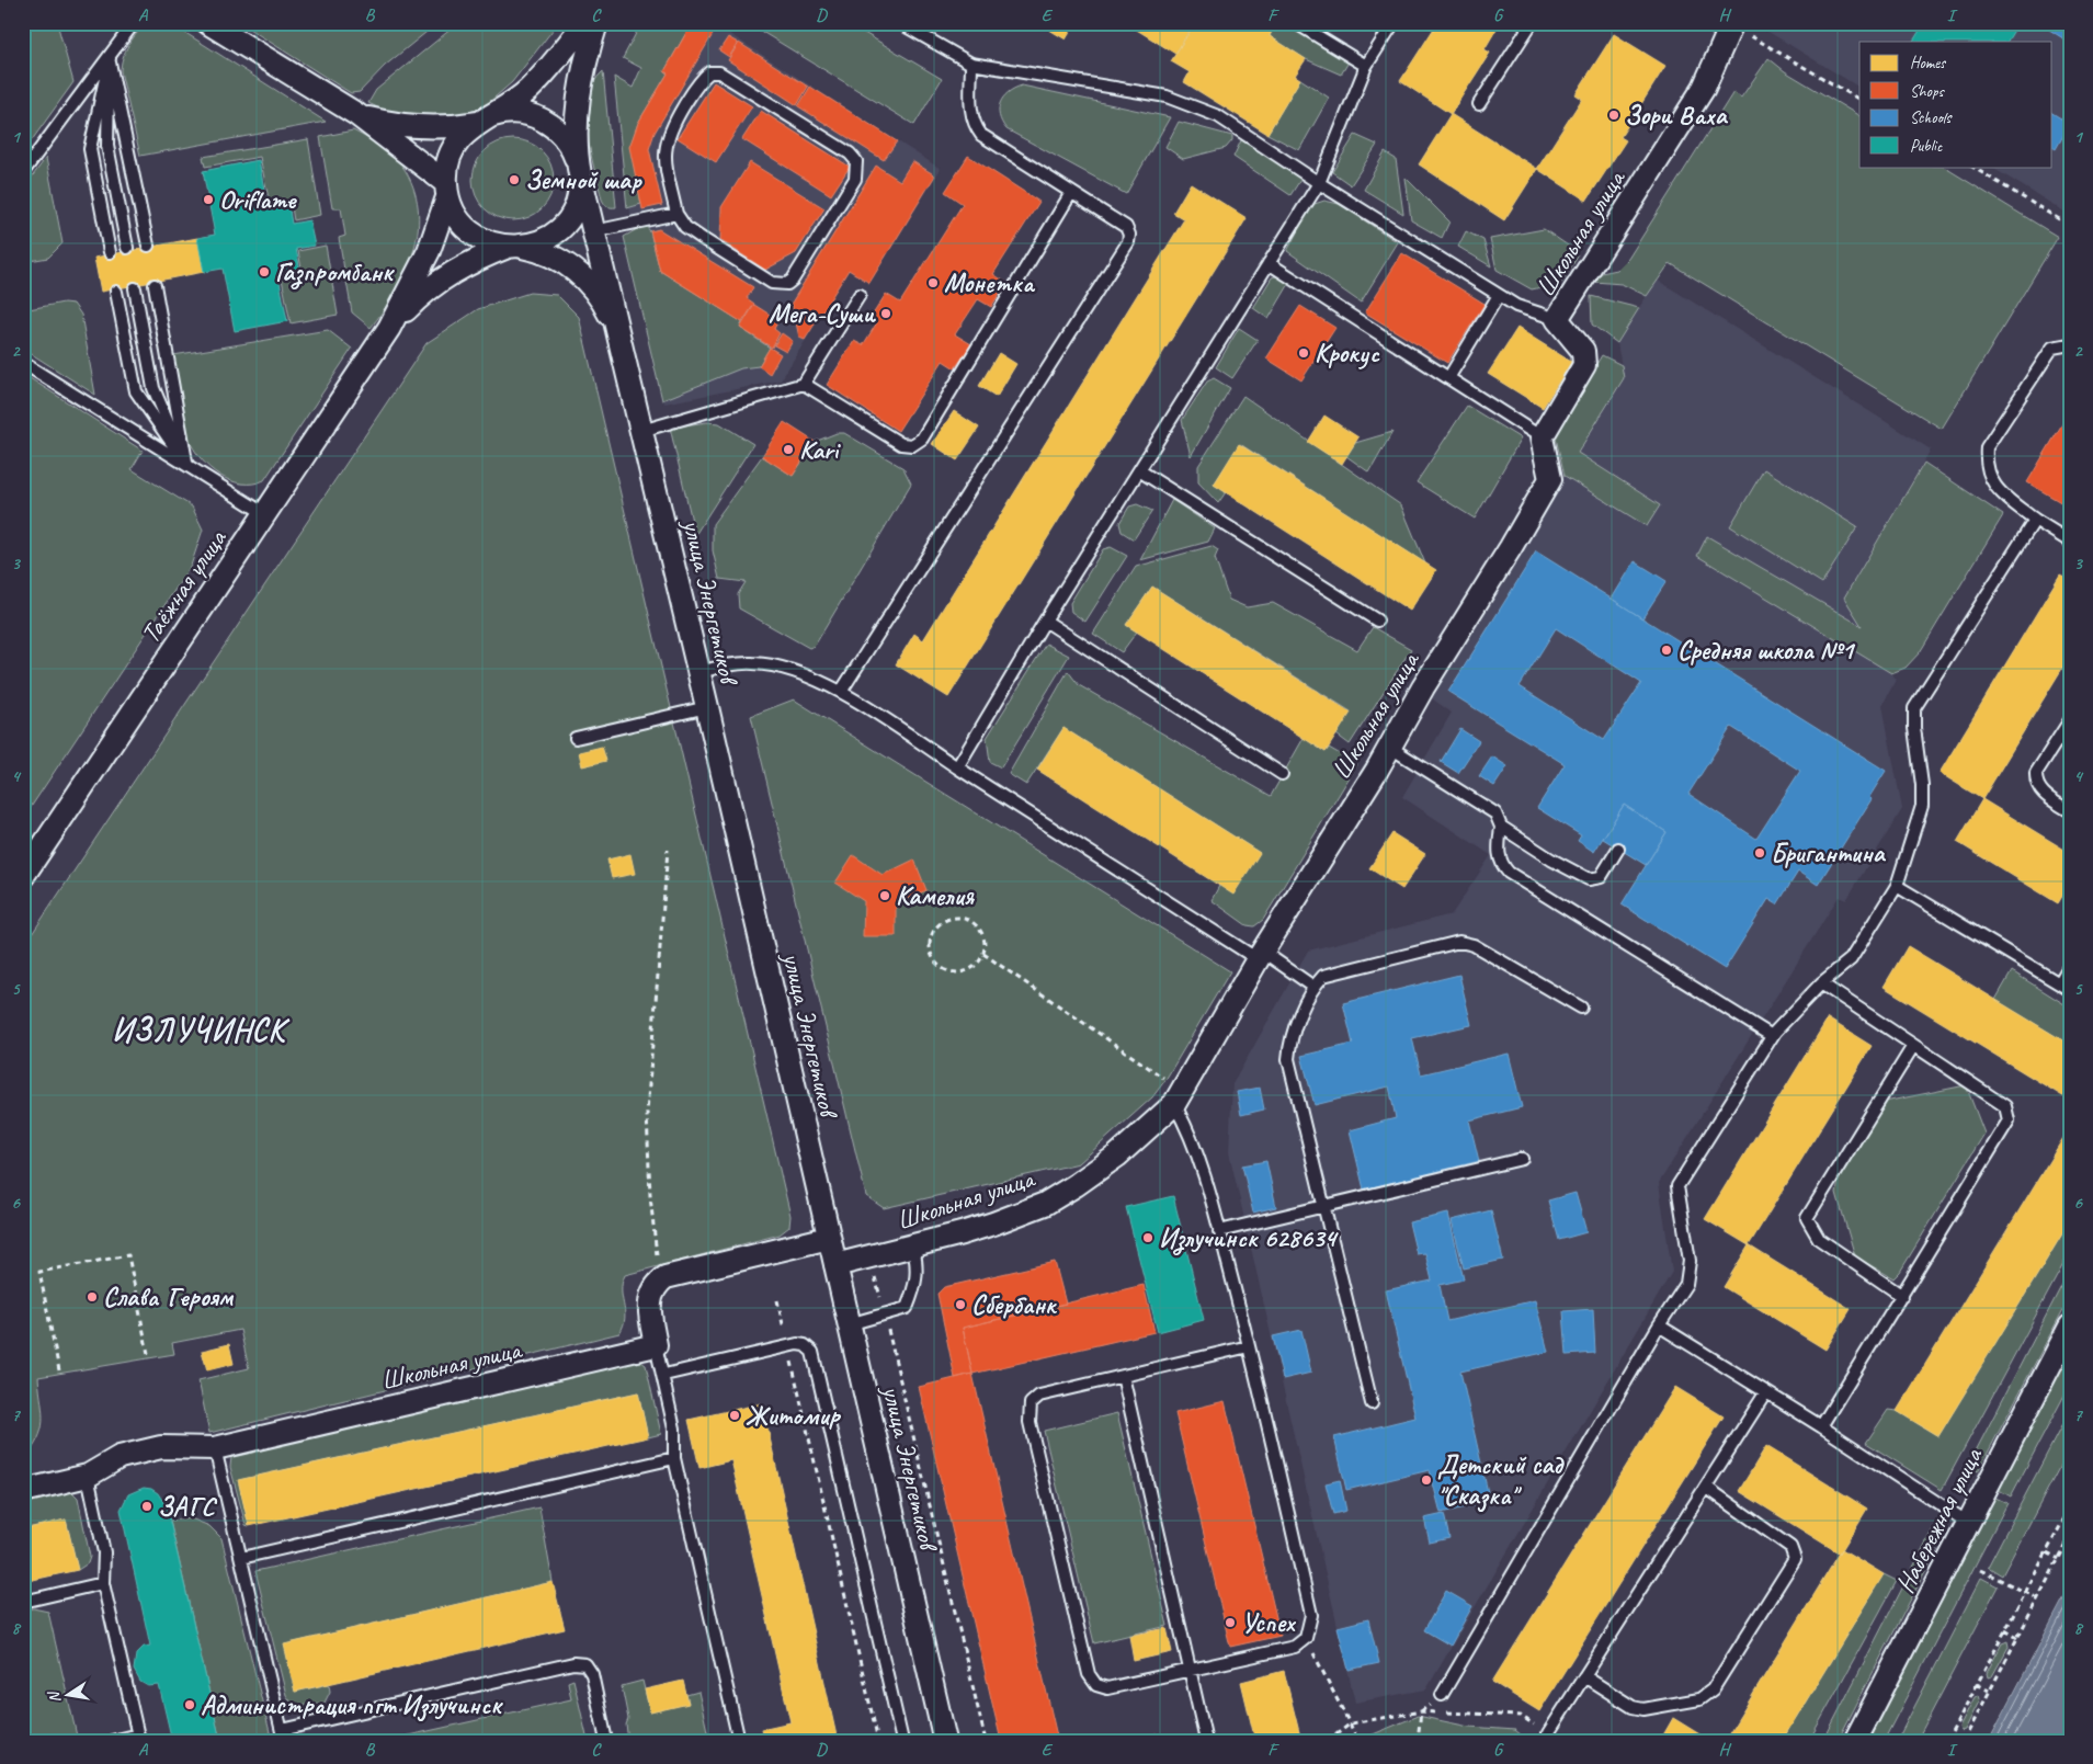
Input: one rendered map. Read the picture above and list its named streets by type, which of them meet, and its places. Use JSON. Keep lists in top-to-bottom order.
{
  "streets": {
    "street": [
      "Школьная улица",
      "Таёжная улица",
      "улица Энергетиков",
      "Набережная улица"
    ]
  },
  "crossings": [
    ["Школьная улица", "улица Энергетиков"]
  ],
  "districts": ["ИЗЛУЧИНСК"],
  "places": [
    "Зори Ваха",
    "Земной шар",
    "Oriflame",
    "Газпромбанк",
    "Монетка",
    "Мега-Суши",
    "Крокус",
    "Kari",
    "Средняя школа №1",
    "Бригантина",
    "Камелия",
    "Излучинск 628634",
    "Слава Героям",
    "Сбербанк",
    "Житомир",
    "Детский сад \"Сказка\"",
    "ЗАГС",
    "Успех",
    "Администрация пгт Излучинск"
  ],
  "legend": [
    "Homes",
    "Shops",
    "Schools",
    "Public"
  ],
  "north": "left",
  "grid": {
    "columns": [
      "A",
      "B",
      "C",
      "D",
      "E",
      "F",
      "G",
      "H",
      "I"
    ],
    "rows": [
      "1",
      "2",
      "3",
      "4",
      "5",
      "6",
      "7",
      "8"
    ]
  }
}
